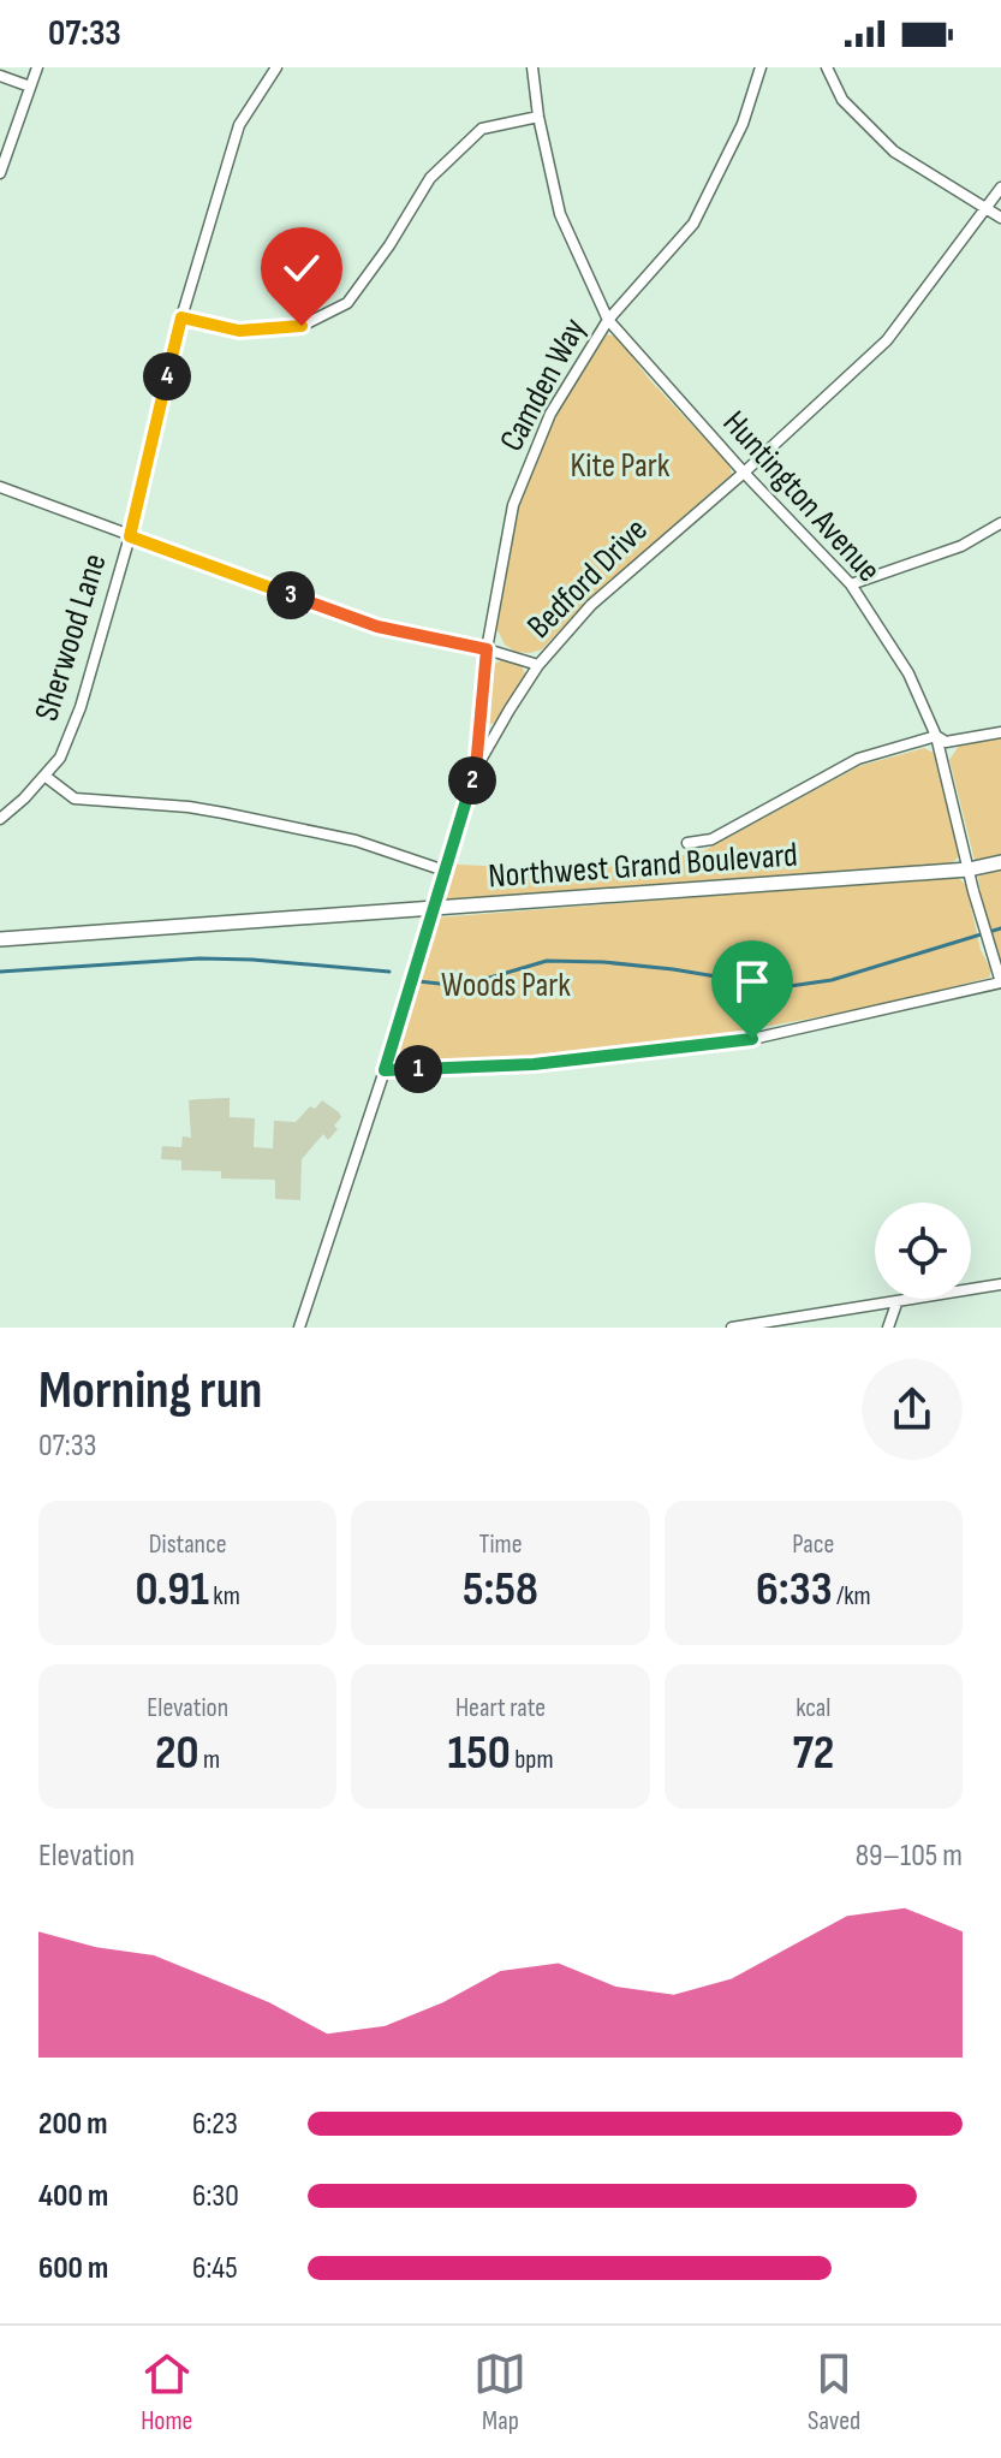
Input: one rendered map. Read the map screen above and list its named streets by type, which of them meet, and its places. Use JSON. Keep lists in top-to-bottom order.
{
  "streets": {
    "street": [
      "Camden Way",
      "Huntington Avenue",
      "Bedford Drive",
      "Sherwood Lane",
      "Northwest Grand Boulevard"
    ]
  },
  "crossings": [
    ["Camden Way", "Huntington Avenue"],
    ["Camden Way", "Bedford Drive"],
    ["Huntington Avenue", "Bedford Drive"],
    ["Huntington Avenue", "Northwest Grand Boulevard"],
    ["Bedford Drive", "Northwest Grand Boulevard"],
    ["Sherwood Lane", "Northwest Grand Boulevard"]
  ],
  "parks": ["Kite Park", "Woods Park"],
  "page": {
    "status": "07:33",
    "pins": [
      "4",
      "3",
      "2",
      "1"
    ],
    "heading": ["Morning run", "07:33"],
    "stats": [
      ["Distance", "0.91 km"],
      ["Time", "5:58"],
      ["Pace", "6:33 /km"],
      ["Elevation", "20 m"],
      ["Heart rate", "150 bpm"],
      ["kcal", "72"]
    ],
    "chart": ["Elevation", "89–105 m"],
    "list": [
      {
        "name": "200 m",
        "note": "6:23"
      },
      {
        "name": "400 m",
        "note": "6:30"
      },
      {
        "name": "600 m",
        "note": "6:45"
      }
    ],
    "tabs": ["Home", "Map", "Saved"]
  }
}
